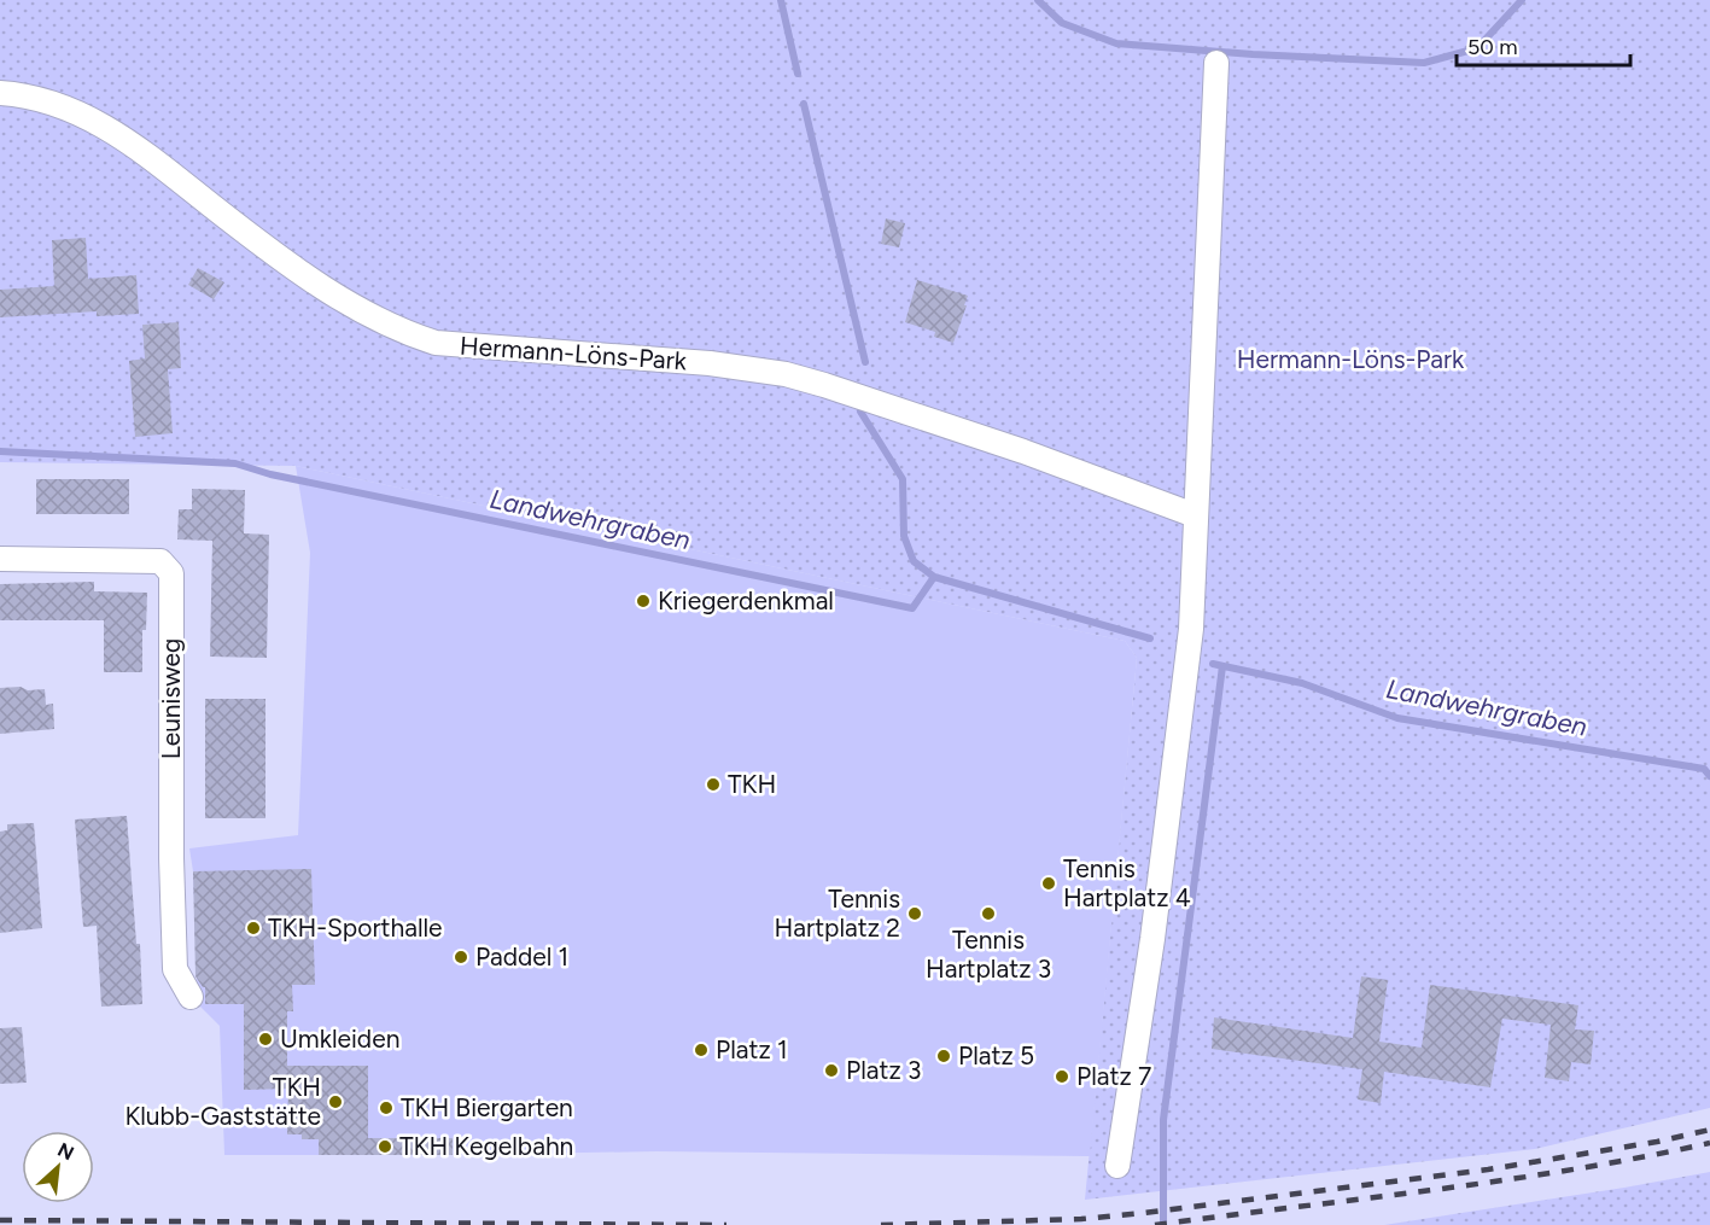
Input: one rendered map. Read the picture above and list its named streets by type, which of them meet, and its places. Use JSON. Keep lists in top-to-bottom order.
{
  "streets": {
    "street": ["Hermann-Löns-Park", "Leunisweg"]
  },
  "water": ["Landwehrgraben"],
  "parks": ["Hermann-Löns-Park"],
  "places": [
    "Kriegerdenkmal",
    "TKH",
    "Tennis Hartplatz 4",
    "Tennis Hartplatz 2",
    "Tennis Hartplatz 3",
    "TKH-Sporthalle",
    "Paddel 1",
    "Umkleiden",
    "Platz 1",
    "Platz 5",
    "Platz 3",
    "Platz 7",
    "TKH Klubb-Gaststätte",
    "TKH Biergarten",
    "TKH Kegelbahn"
  ],
  "scale_bar": "50 m",
  "north": "top right"
}
